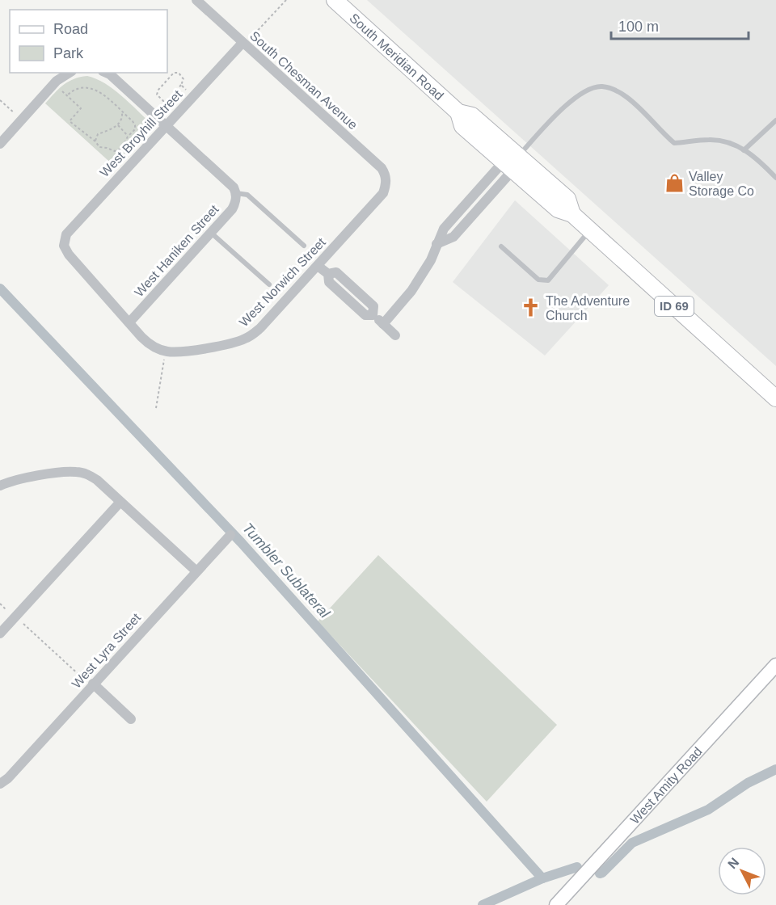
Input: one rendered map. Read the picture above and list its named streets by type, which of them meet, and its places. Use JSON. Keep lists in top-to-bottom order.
{
  "streets": {
    "main road": ["South Meridian Road", "ID 69", "West Amity Road"],
    "street": [
      "South Chesman Avenue",
      "West Broyhill Street",
      "West Haniken Street",
      "West Norwich Street",
      "West Lyra Street"
    ]
  },
  "crossings": [
    ["South Chesman Avenue", "West Broyhill Street"],
    ["South Chesman Avenue", "West Norwich Street"],
    ["West Broyhill Street", "West Haniken Street"]
  ],
  "water": ["Tumbler Sublateral"],
  "places": {
    "shop": ["Valley Storage Co"],
    "church": ["The Adventure Church"]
  },
  "legend": ["Road", "Park"],
  "scale_bar": "100 m",
  "north": "top left"
}
